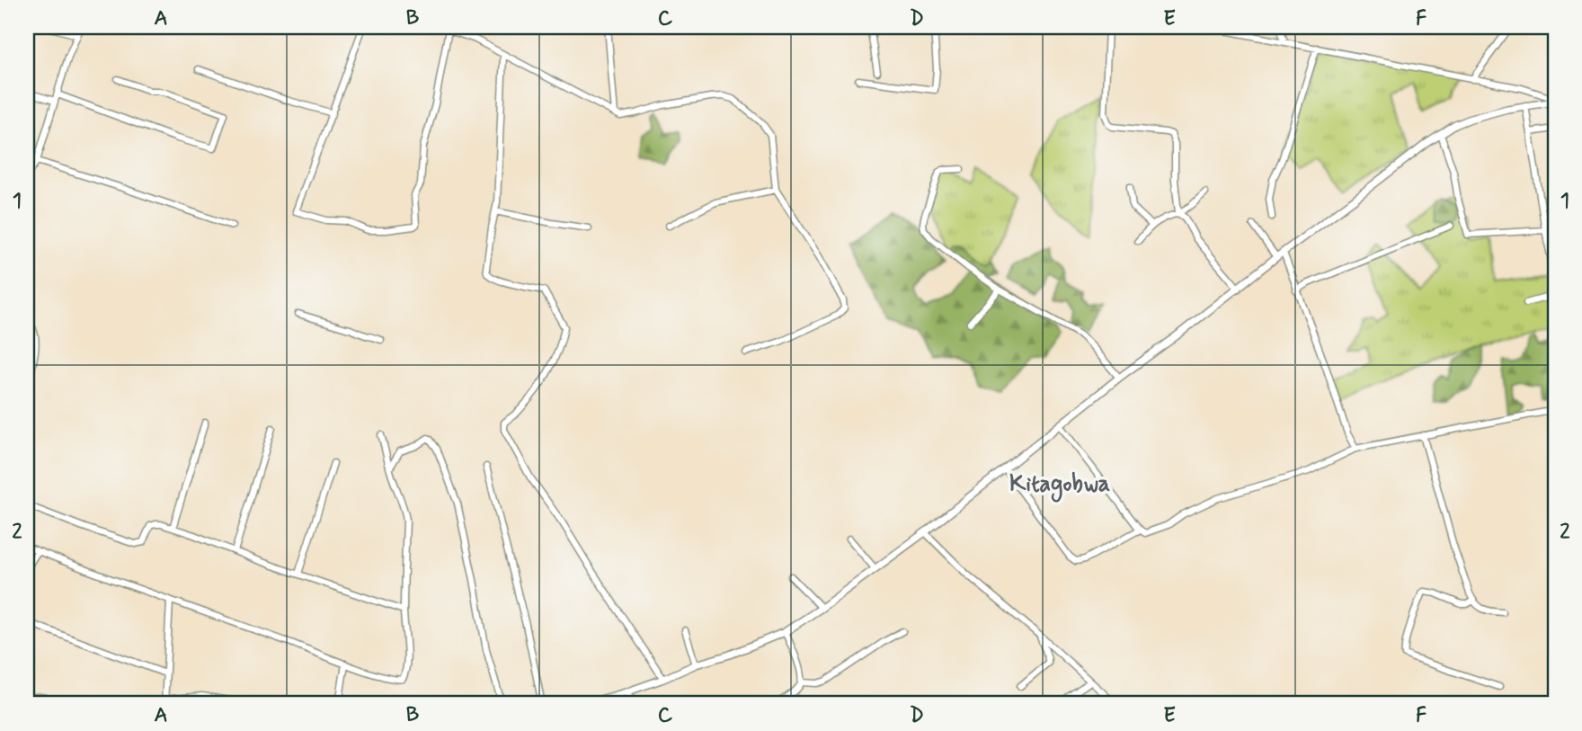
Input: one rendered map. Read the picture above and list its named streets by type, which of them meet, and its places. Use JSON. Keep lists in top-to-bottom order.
{
  "districts": ["Kitagobwa"],
  "grid": {
    "columns": [
      "A",
      "B",
      "C",
      "D",
      "E",
      "F"
    ],
    "rows": ["1", "2"]
  }
}
